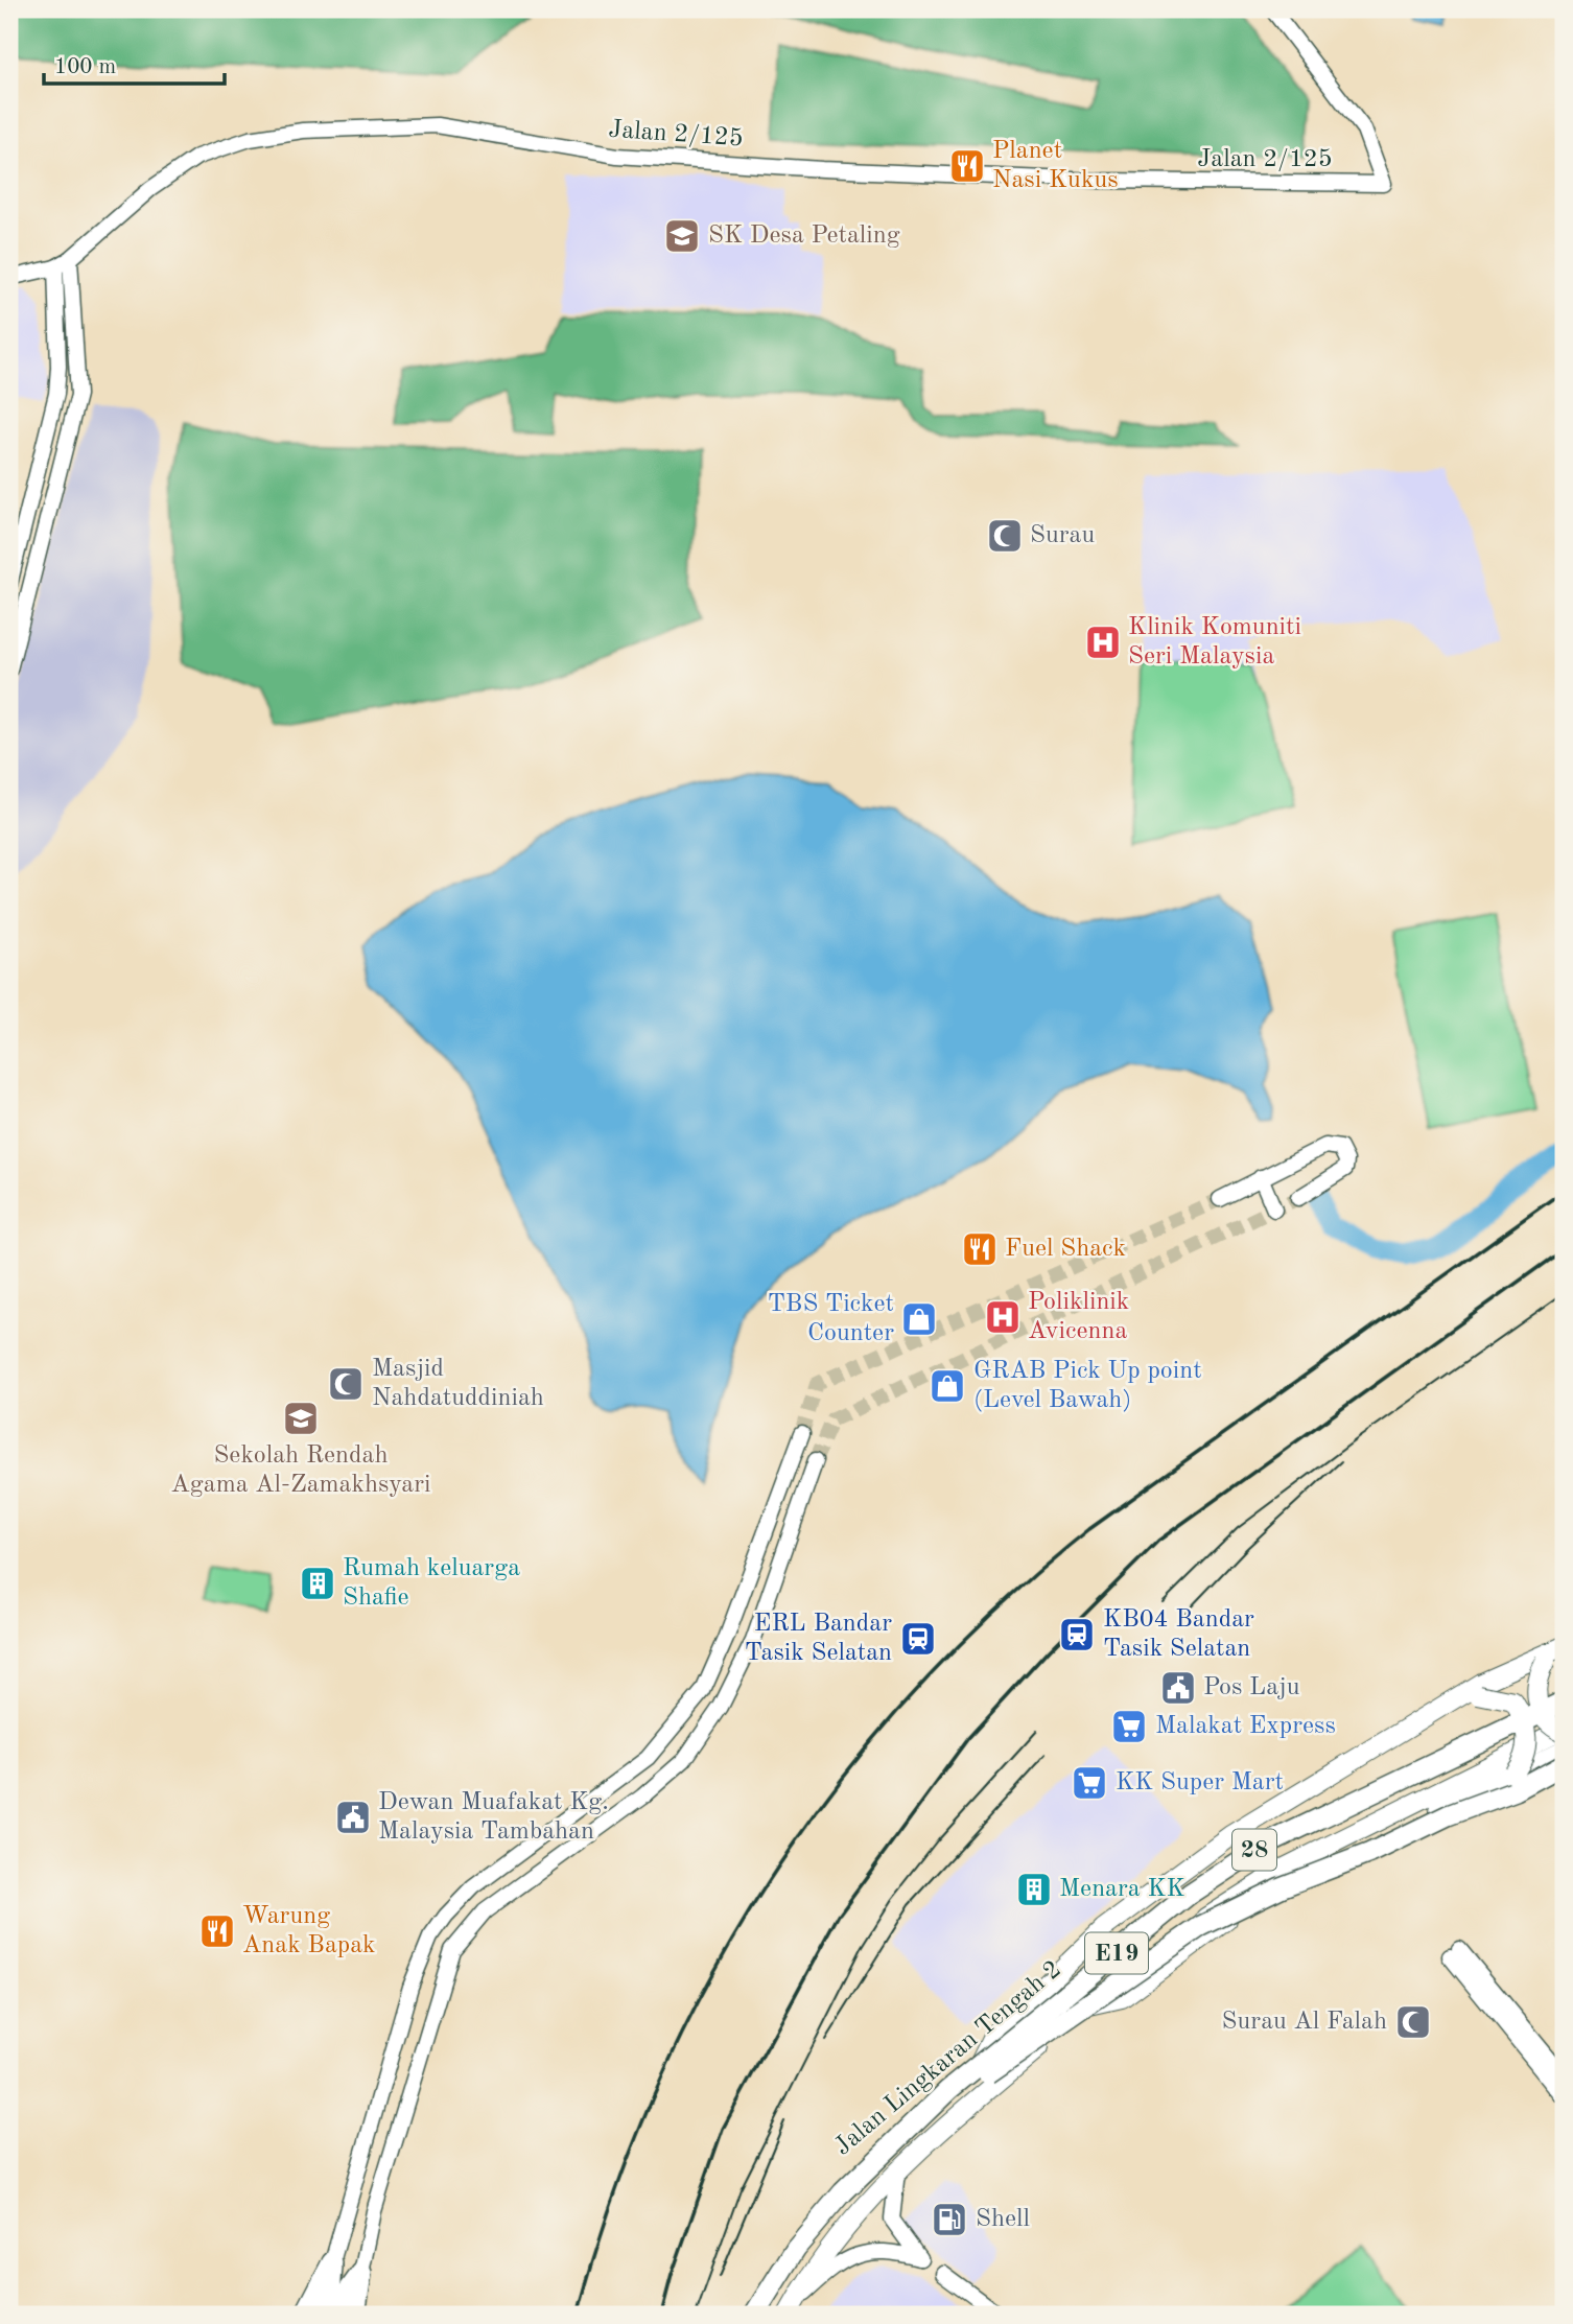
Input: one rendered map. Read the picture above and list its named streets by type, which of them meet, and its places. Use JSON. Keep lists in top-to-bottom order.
{
  "streets": {
    "highway": ["28", "E19", "Jalan Lingkaran Tengah 2"],
    "street": ["Jalan 2/125"]
  },
  "crossings": [
    ["E19", "Jalan Lingkaran Tengah 2"]
  ],
  "places": {
    "restaurant": ["Planet Nasi Kukus", "Fuel Shack", "Warung Anak Bapak"],
    "school or university": ["SK Desa Petaling", "Sekolah Rendah Agama Al-Zamakhsyari"],
    "mosque": ["Surau", "Masjid Nahdatuddiniah", "Surau Al Falah"],
    "hospital": ["Klinik Komuniti Seri Malaysia", "Poliklinik Avicenna"],
    "shop": ["TBS Ticket Counter", "GRAB Pick Up point (Level Bawah)"],
    "building": ["Rumah keluarga Shafie", "Menara KK"],
    "station": ["KB04 Bandar Tasik Selatan", "ERL Bandar Tasik Selatan"],
    "public building": ["Pos Laju", "Dewan Muafakat Kg. Malaysia Tambahan"],
    "supermarket": ["Malakat Express", "KK Super Mart"],
    "fuel station": ["Shell"]
  },
  "scale_bar": "100 m"
}
